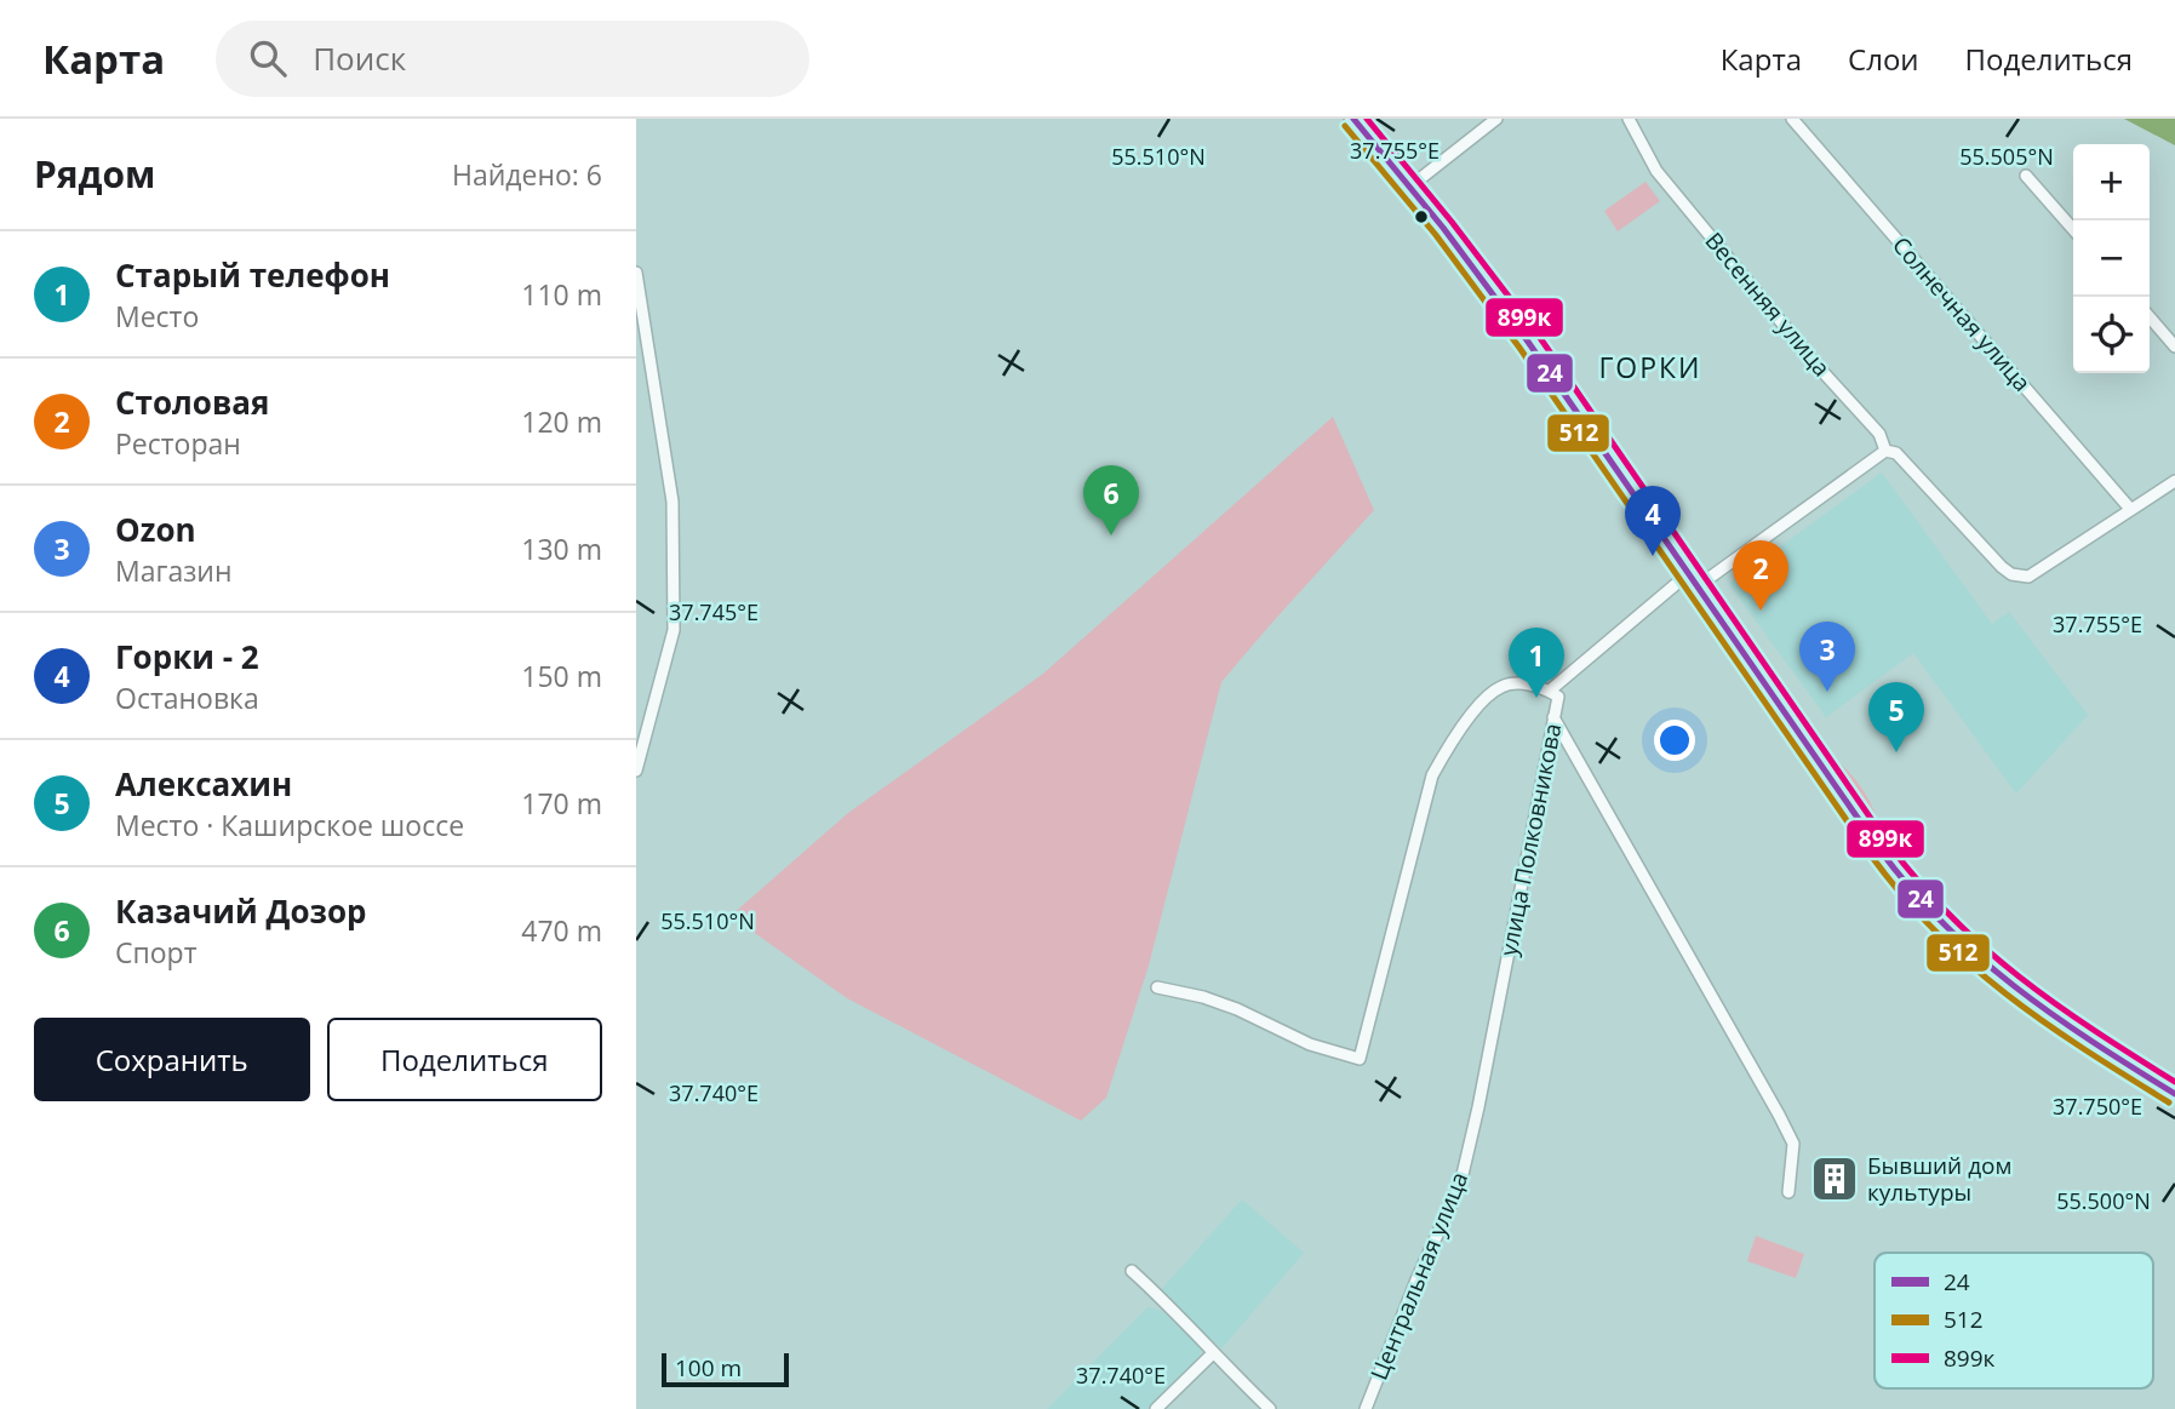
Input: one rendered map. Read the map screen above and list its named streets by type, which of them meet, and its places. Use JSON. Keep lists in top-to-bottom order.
{
  "streets": {
    "street": [
      "Весенняя улица",
      "Солнечная улица",
      "улица Полковникова",
      "Центральная улица"
    ]
  },
  "crossings": [
    ["Весенняя улица", "Солнечная улица"],
    ["улица Полковникова", "Центральная улица"]
  ],
  "districts": ["ГОРКИ"],
  "places": {
    "building": ["Бывший дом культуры"]
  },
  "lines": ["transit line 24", "transit line 899к", "transit line 512"],
  "legend": ["24", "512", "899к"],
  "scale_bar": "100 m",
  "page": {
    "header": "Карта",
    "search": "Поиск",
    "nav": ["Карта", "Слои", "Поделиться"],
    "heading": ["Рядом", "Найдено: 6"],
    "map_buttons": ["+", "−"],
    "list": [
      {
        "mark": "1",
        "name": "Старый телефон",
        "note": "Место",
        "value": "110 m"
      },
      {
        "mark": "2",
        "name": "Столовая",
        "note": "Ресторан",
        "value": "120 m"
      },
      {
        "mark": "3",
        "name": "Ozon",
        "note": "Магазин",
        "value": "130 m"
      },
      {
        "mark": "4",
        "name": "Горки - 2",
        "note": "Остановка",
        "value": "150 m"
      },
      {
        "mark": "5",
        "name": "Алексахин",
        "note": "Место · Каширское шоссе",
        "value": "170 m"
      },
      {
        "mark": "6",
        "name": "Казачий Дозор",
        "note": "Спорт",
        "value": "470 m"
      }
    ],
    "pins": [
      "6",
      "4",
      "2",
      "3",
      "1",
      "5"
    ],
    "buttons": ["Сохранить", "Поделиться"],
    "scale": "100 m"
  },
  "coordinates": [
    "37.755°E",
    "55.510°N",
    "55.505°N",
    "37.745°E",
    "37.740°E",
    "37.750°E",
    "55.500°N"
  ]
}
